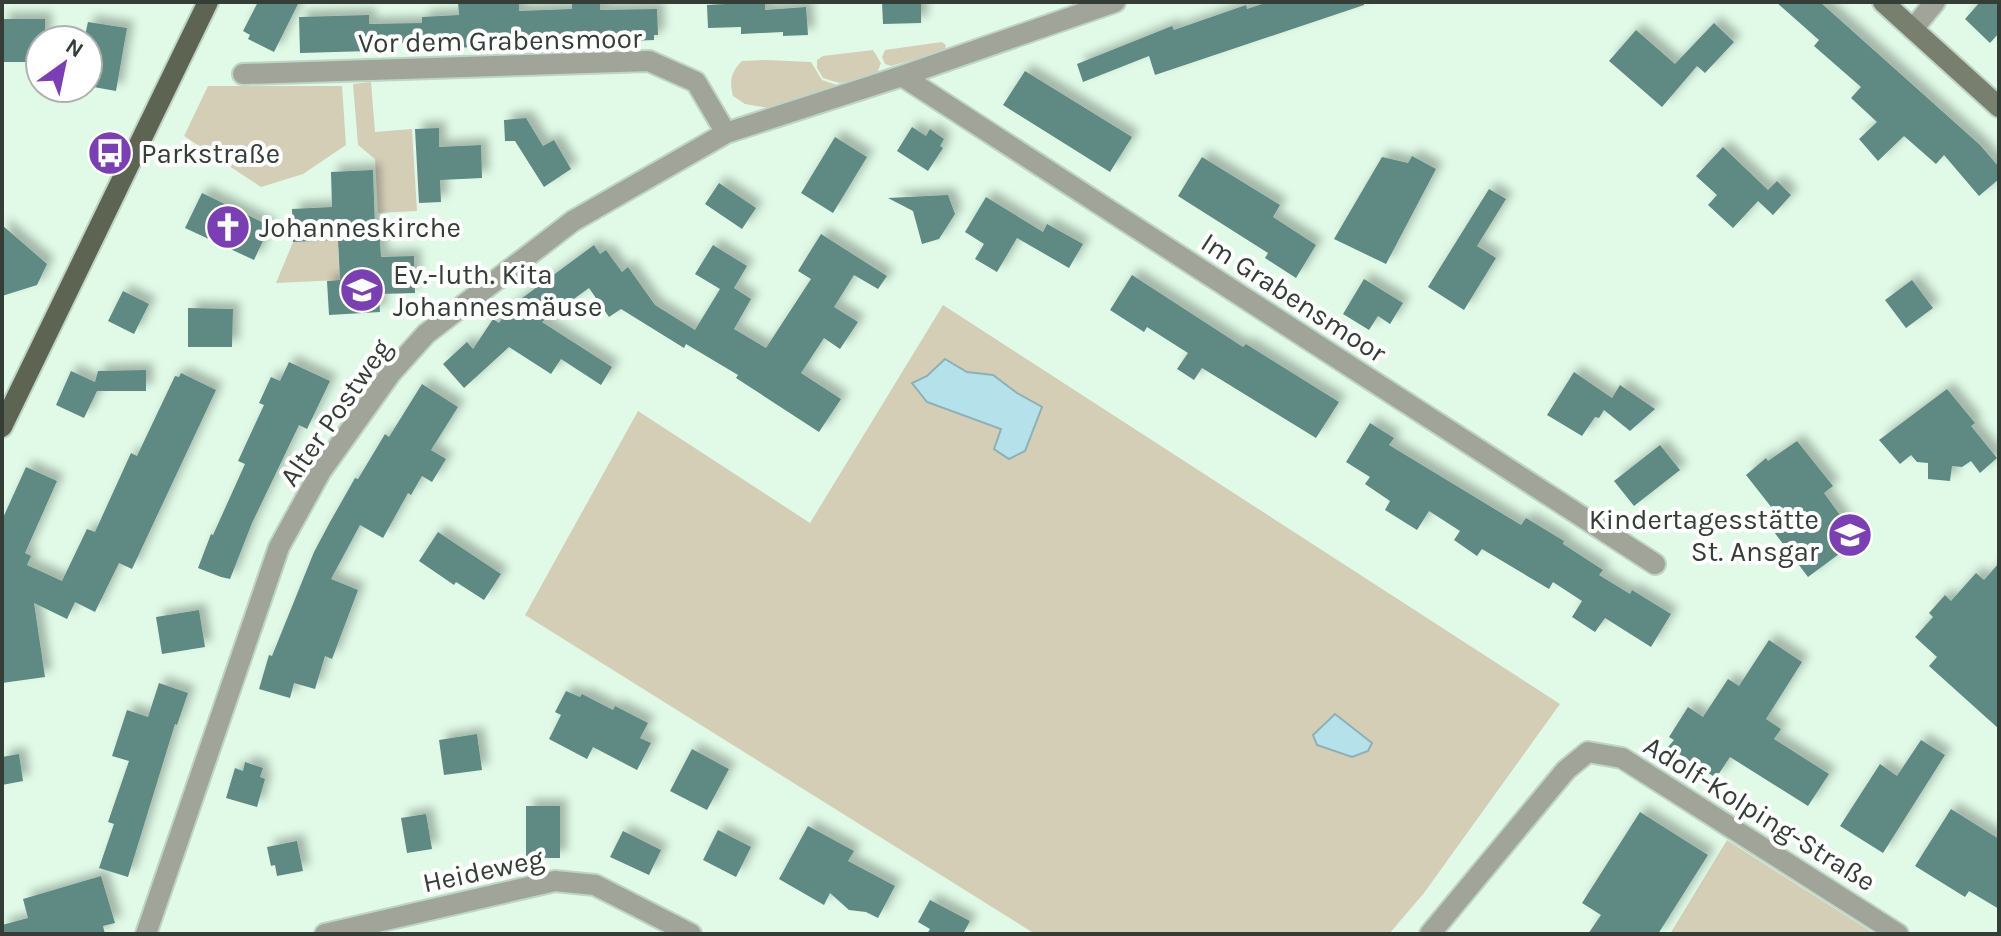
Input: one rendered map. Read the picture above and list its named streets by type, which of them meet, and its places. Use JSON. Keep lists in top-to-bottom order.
{
  "streets": {
    "street": [
      "Vor dem Grabensmoor",
      "Im Grabensmoor",
      "Alter Postweg",
      "Adolf-Kolping-Straße",
      "Heideweg"
    ]
  },
  "crossings": [
    ["Vor dem Grabensmoor", "Alter Postweg"],
    ["Im Grabensmoor", "Alter Postweg"]
  ],
  "places": {
    "bus stop": ["Parkstraße"],
    "church": ["Johanneskirche"],
    "school or university": ["Ev.-luth. Kita Johannesmäuse", "Kindertagesstätte St. Ansgar"]
  },
  "north": "top right"
}
